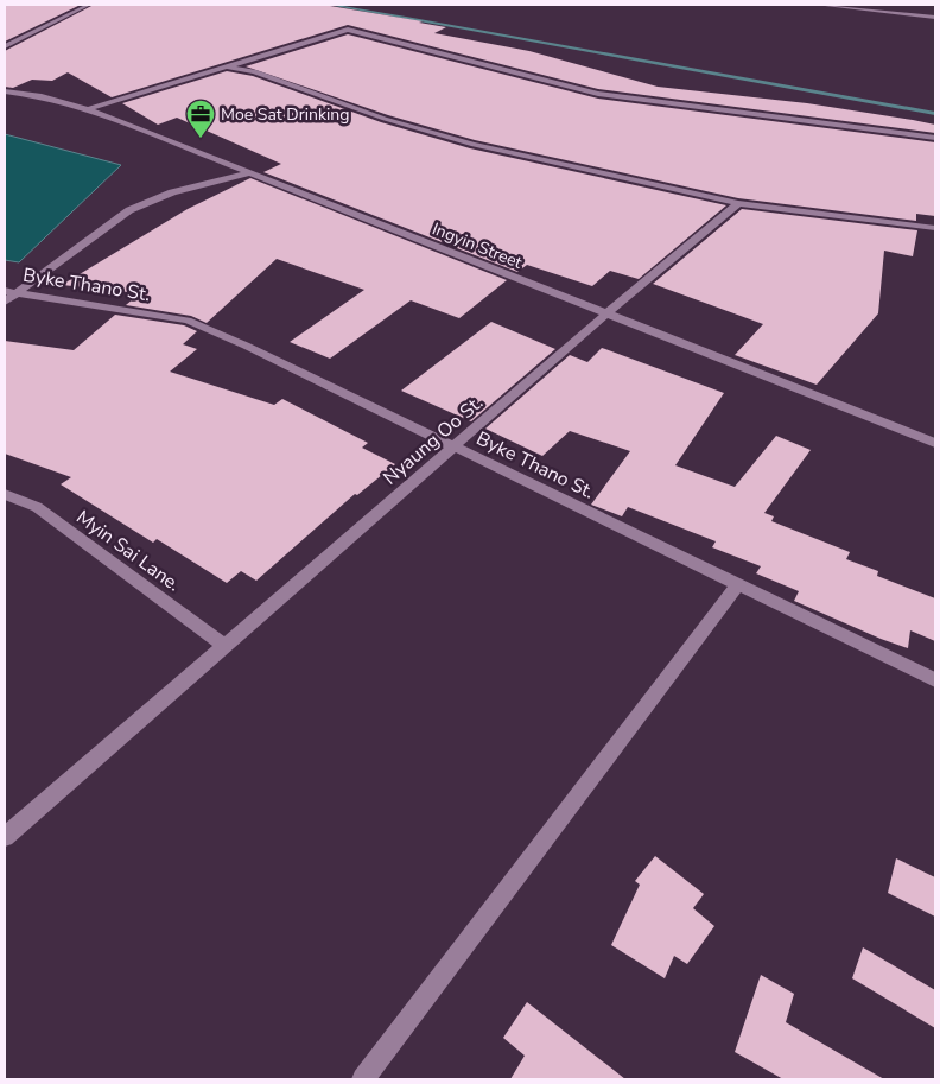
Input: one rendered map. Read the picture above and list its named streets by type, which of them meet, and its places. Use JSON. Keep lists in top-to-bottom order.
{
  "streets": {
    "street": [
      "Ingyin Street",
      "Byke Thano St.",
      "Nyaung Oo St.",
      "Myin Sai Lane."
    ]
  },
  "crossings": [
    ["Ingyin Street", "Nyaung Oo St."],
    ["Byke Thano St.", "Nyaung Oo St."],
    ["Nyaung Oo St.", "Myin Sai Lane."]
  ],
  "places": {
    "office": ["Moe Sat Drinking"]
  }
}
